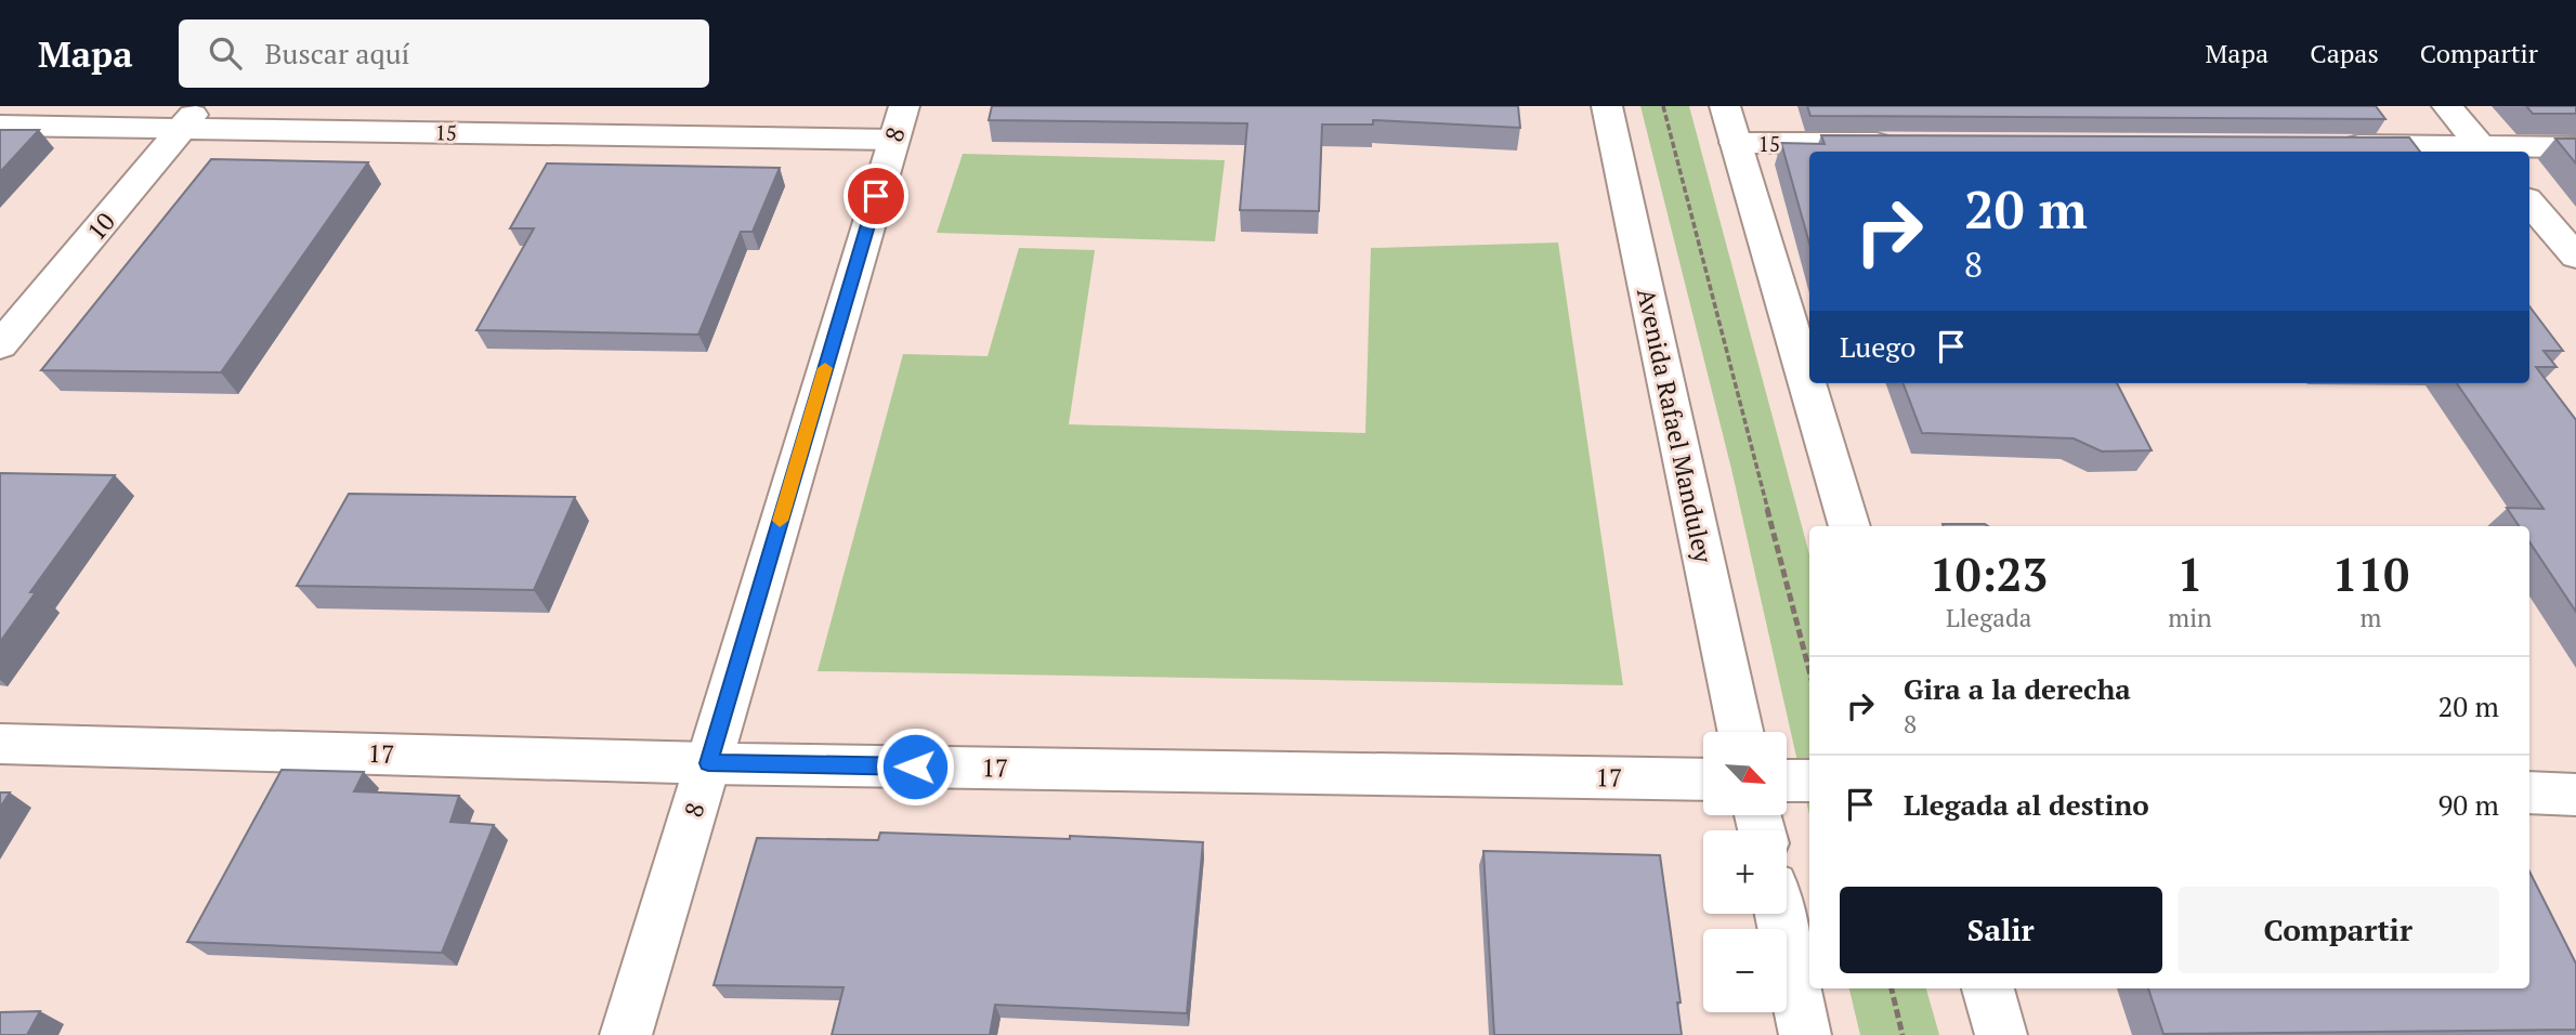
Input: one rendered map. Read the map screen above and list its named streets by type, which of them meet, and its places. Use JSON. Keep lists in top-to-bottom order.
{
  "streets": {
    "street": [
      "15",
      "8",
      "10",
      "Avenida Rafael Manduley",
      "17"
    ]
  },
  "crossings": [
    ["15", "8"],
    ["15", "10"],
    ["8", "17"]
  ],
  "north": "bottom right",
  "page": {
    "header": "Mapa",
    "search": "Buscar aquí",
    "nav": ["Mapa", "Capas", "Compartir"],
    "turn": ["20 m", "8"],
    "then": "Luego",
    "eta": [
      "10:23",
      "Llegada",
      "1",
      "min",
      "110",
      "m"
    ],
    "list": [
      {
        "name": "Gira a la derecha",
        "note": "8",
        "value": "20 m"
      },
      {
        "name": "Llegada al destino",
        "value": "90 m"
      }
    ],
    "map_buttons": ["+", "−"],
    "buttons": ["Salir", "Compartir"]
  }
}
